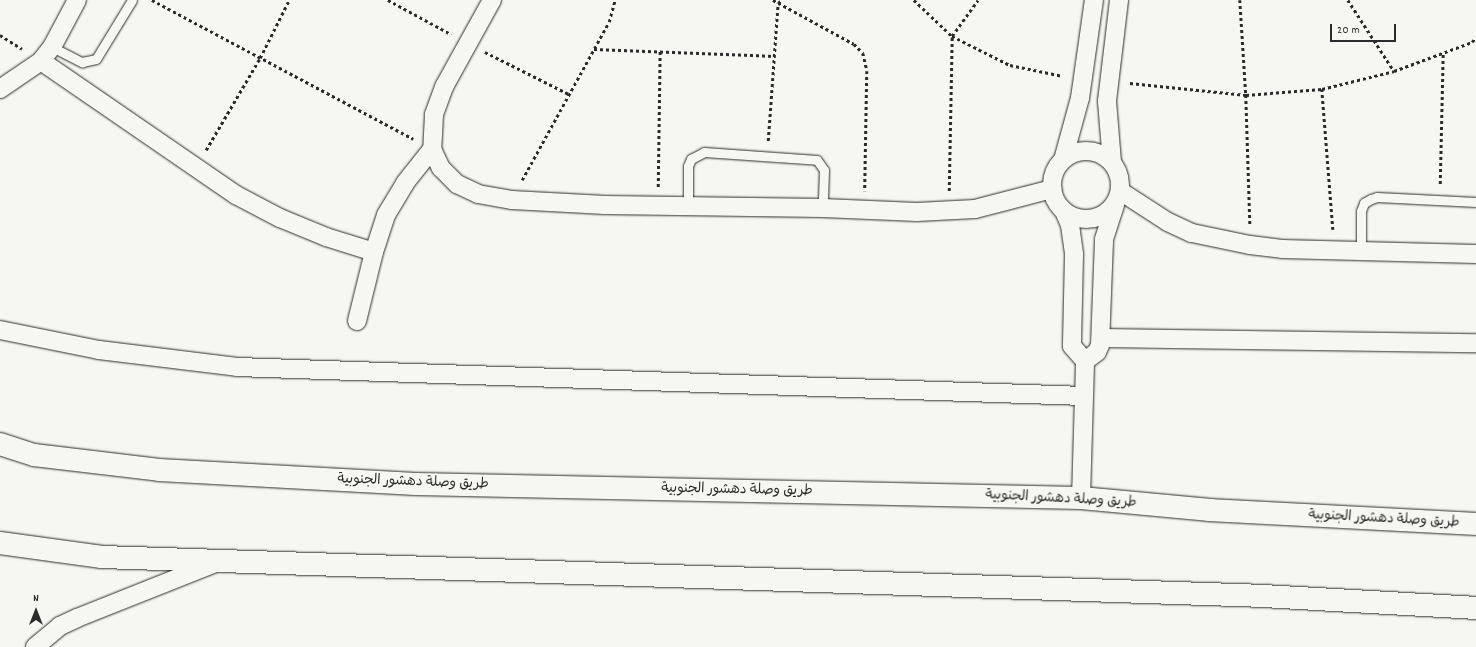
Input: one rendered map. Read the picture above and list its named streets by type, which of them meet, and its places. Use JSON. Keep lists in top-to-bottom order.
{
  "streets": {
    "highway": ["طريق وصلة دهشور الجنوبية"]
  },
  "scale_bar": "20 m",
  "north": "top"
}
